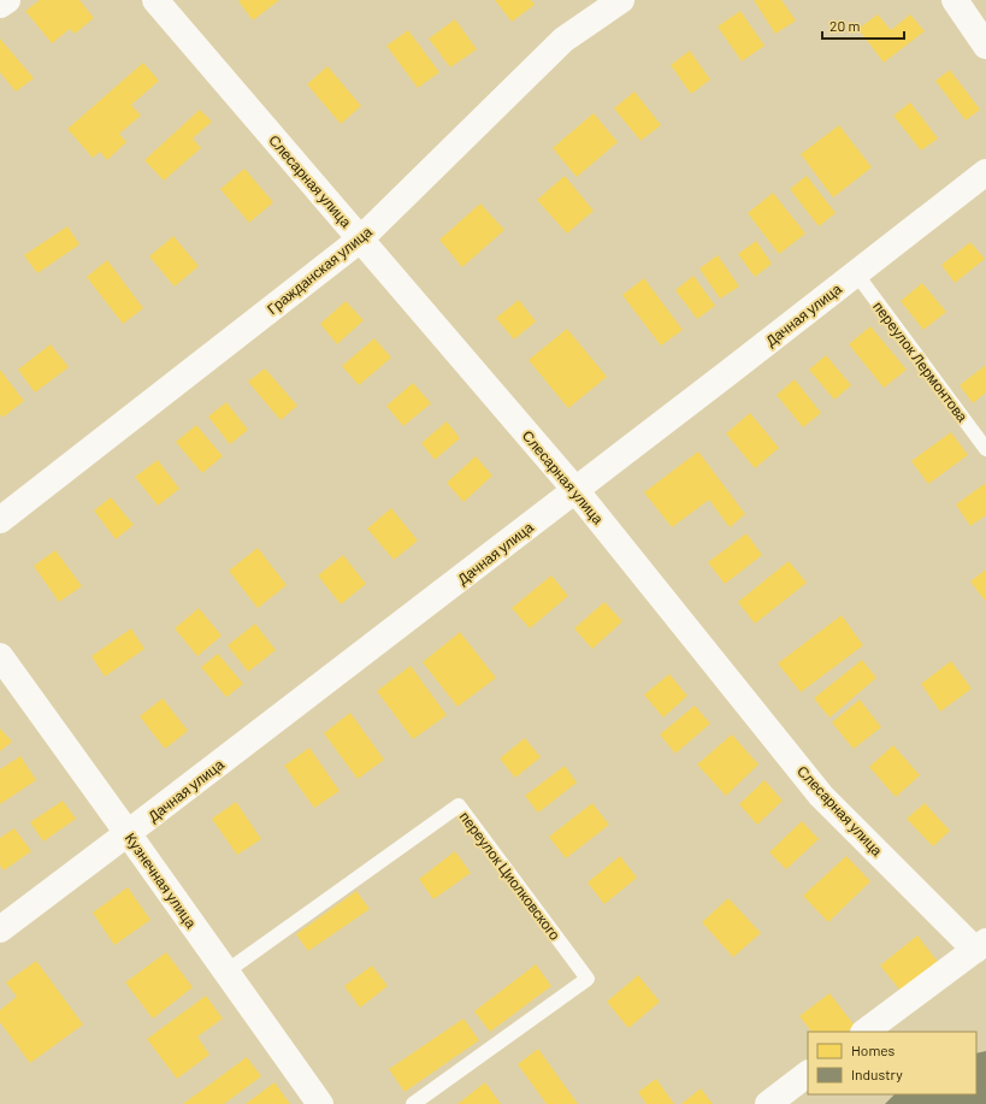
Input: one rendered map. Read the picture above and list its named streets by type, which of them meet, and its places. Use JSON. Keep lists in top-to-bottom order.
{
  "streets": {
    "street": [
      "Слесарная улица",
      "Гражданская улица",
      "Дачная улица",
      "Кузнечная улица"
    ],
    "lane": ["переулок Лермонтова", "переулок Циолковского"]
  },
  "crossings": [
    ["Слесарная улица", "Гражданская улица"],
    ["Слесарная улица", "Дачная улица"],
    ["Дачная улица", "переулок Лермонтова"],
    ["Дачная улица", "Кузнечная улица"],
    ["переулок Циолковского", "Кузнечная улица"]
  ],
  "legend": ["Homes", "Industry"],
  "scale_bar": "20 m"
}
